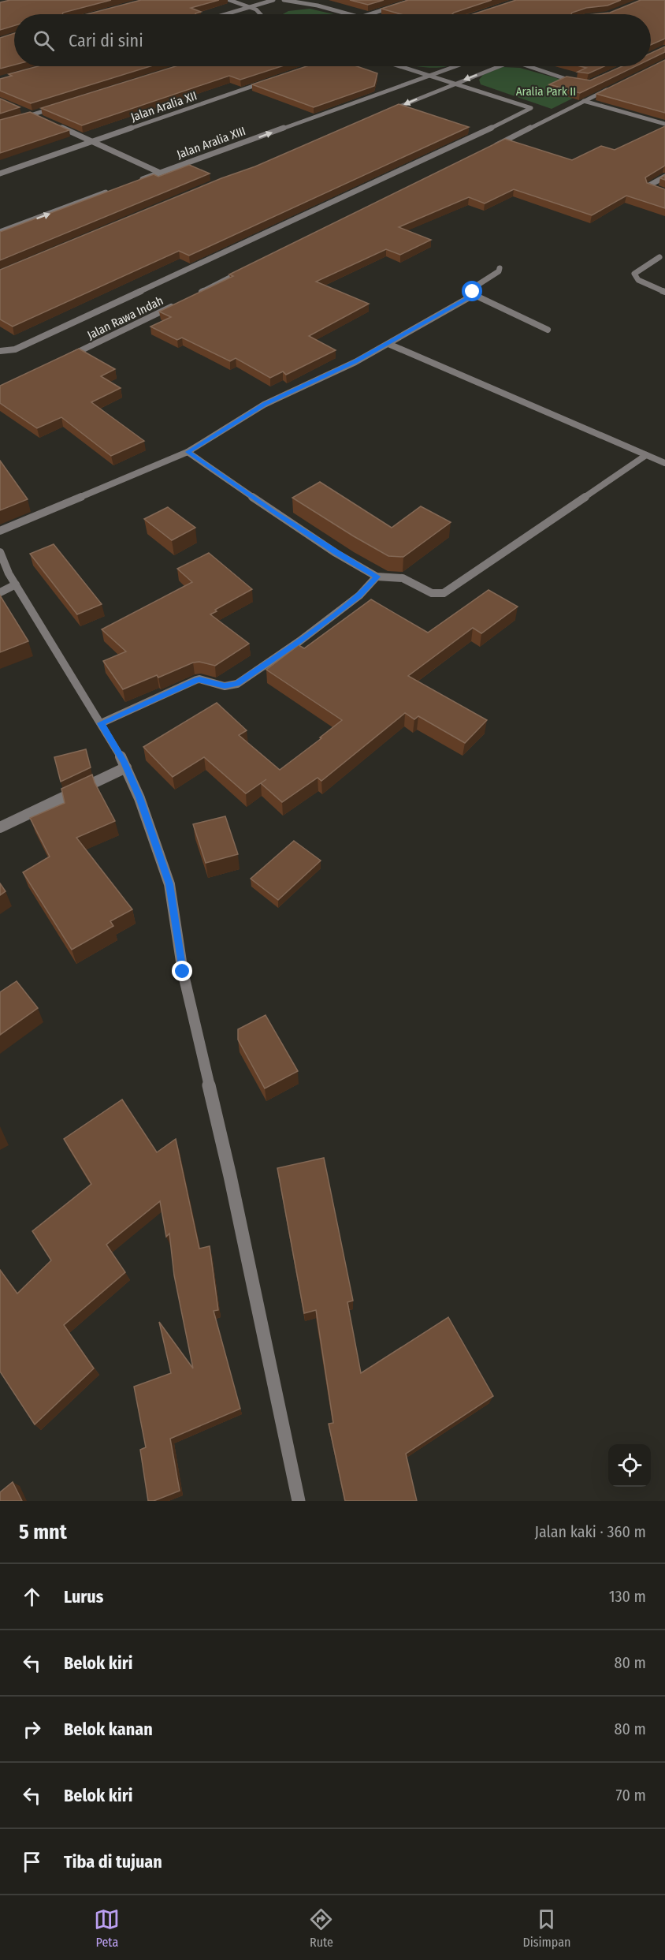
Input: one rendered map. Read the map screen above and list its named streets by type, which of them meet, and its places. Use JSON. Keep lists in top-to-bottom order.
{
  "streets": {
    "street": ["Jalan Aralia XII", "Jalan Aralia XIII", "Jalan Rawa Indah"]
  },
  "parks": ["Aralia Park II"],
  "page": {
    "search": "Cari di sini",
    "heading": ["5 mnt", "Jalan kaki · 360 m"],
    "list": [
      ["Lurus", "130 m"],
      ["Belok kiri", "80 m"],
      ["Belok kanan", "80 m"],
      ["Belok kiri", "70 m"],
      "Tiba di tujuan"
    ],
    "nav": ["Peta", "Rute", "Disimpan"]
  }
}
